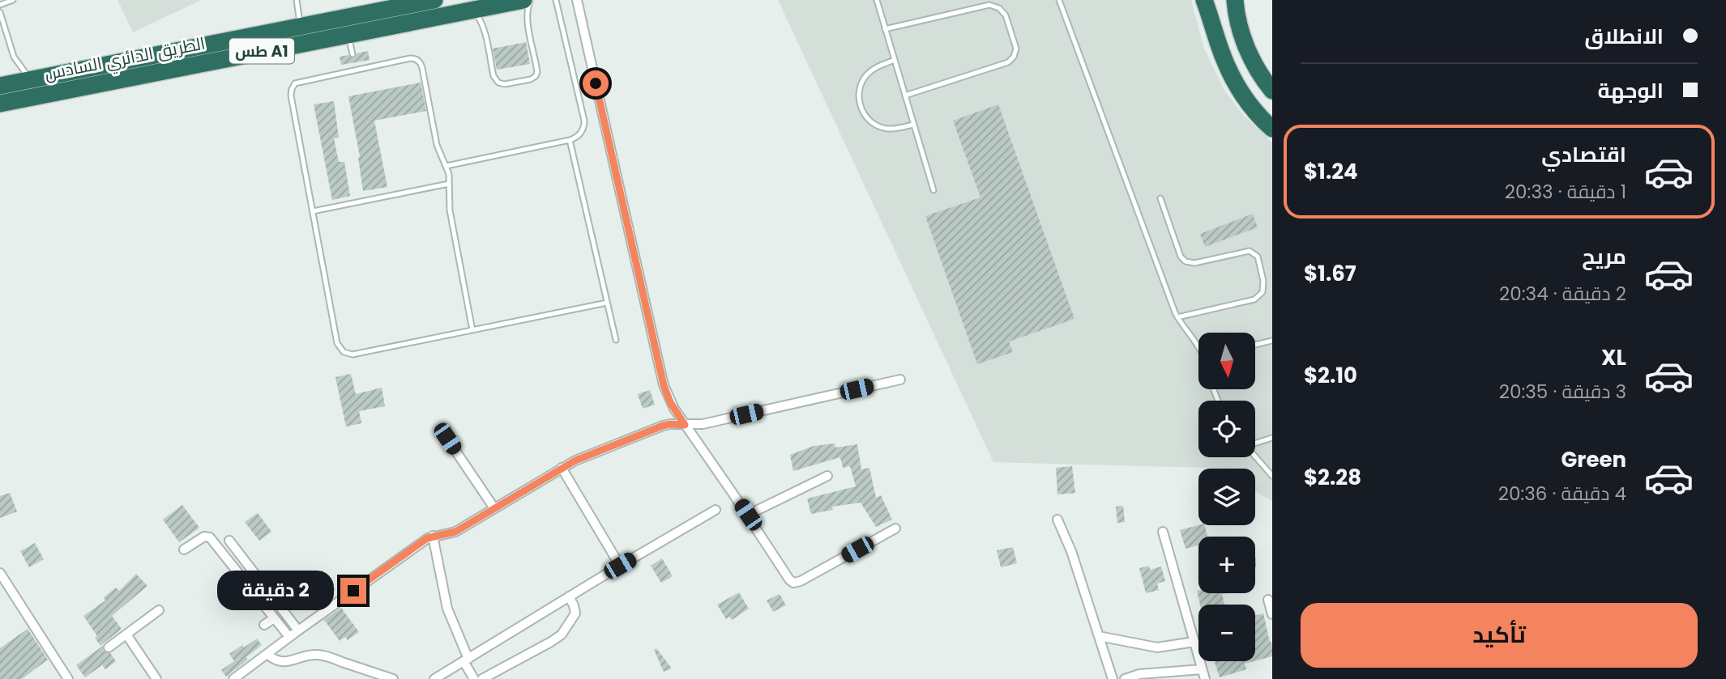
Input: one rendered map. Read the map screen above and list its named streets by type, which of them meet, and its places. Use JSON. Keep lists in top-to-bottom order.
{
  "streets": {
    "highway": ["طس A1", "الطريق الدائري السادس"]
  },
  "north": "bottom",
  "page": {
    "banner": ["الانطلاق", "الوجهة"],
    "list": [
      {
        "name": "اقتصادي",
        "note": "1 دقيقة · 20:33",
        "value": "$1.24"
      },
      {
        "name": "مريح",
        "note": "2 دقيقة · 20:34",
        "value": "$1.67"
      },
      {
        "name": "XL",
        "note": "3 دقيقة · 20:35",
        "value": "$2.10"
      },
      {
        "name": "Green",
        "note": "4 دقيقة · 20:36",
        "value": "$2.28"
      }
    ],
    "map_buttons": ["+", "−"],
    "bubble": "2 دقيقة",
    "buttons": "تأكيد"
  }
}
